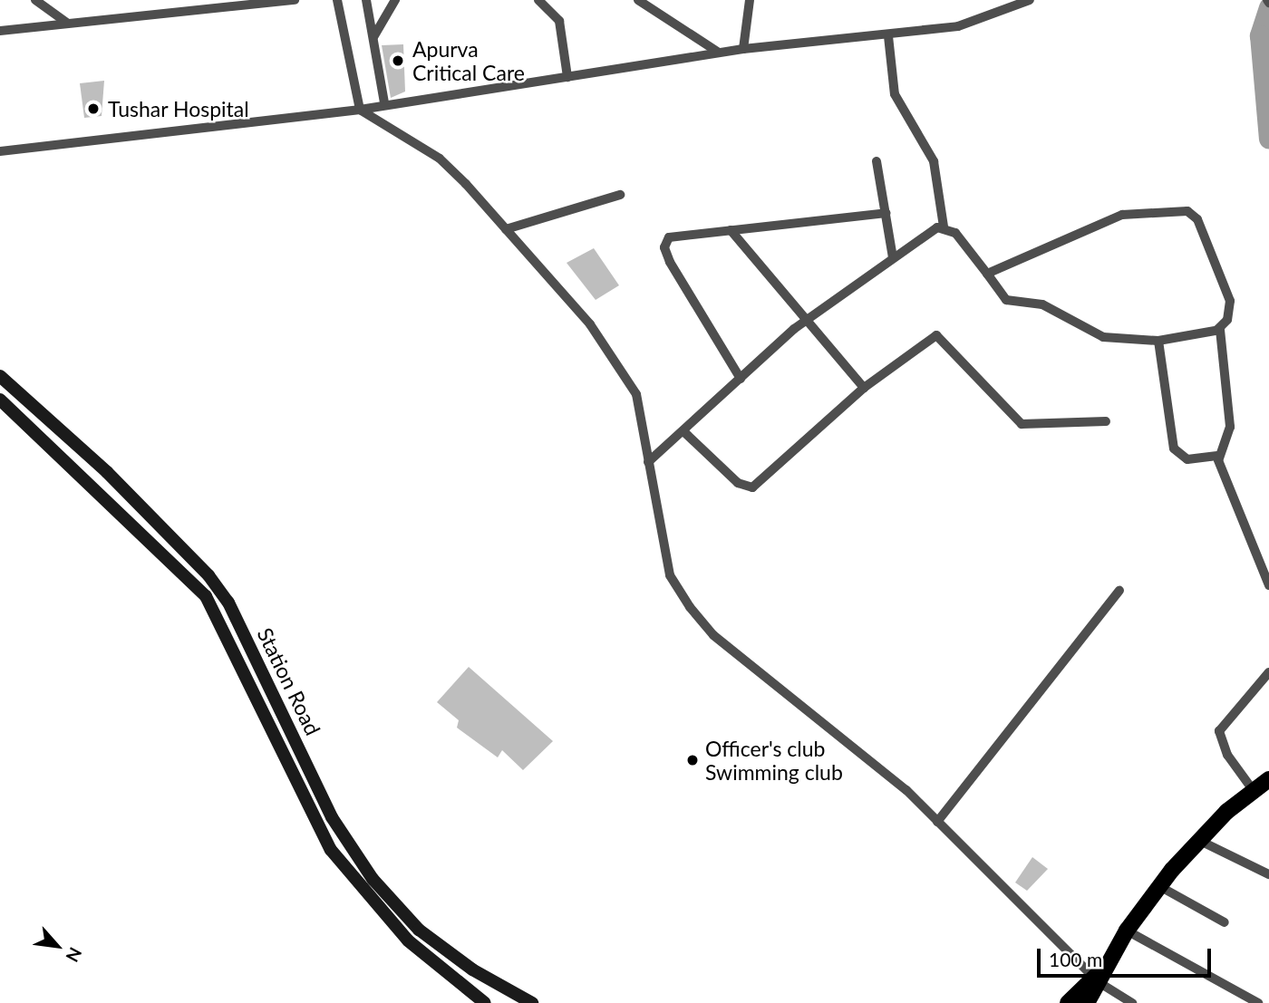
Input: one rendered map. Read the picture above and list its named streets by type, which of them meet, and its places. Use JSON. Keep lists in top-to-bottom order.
{
  "streets": {
    "main road": ["Station Road"]
  },
  "places": ["Apurva Critical Care", "Tushar Hospital", "Officer's club Swimming club"],
  "scale_bar": "100 m",
  "north": "bottom right"
}
